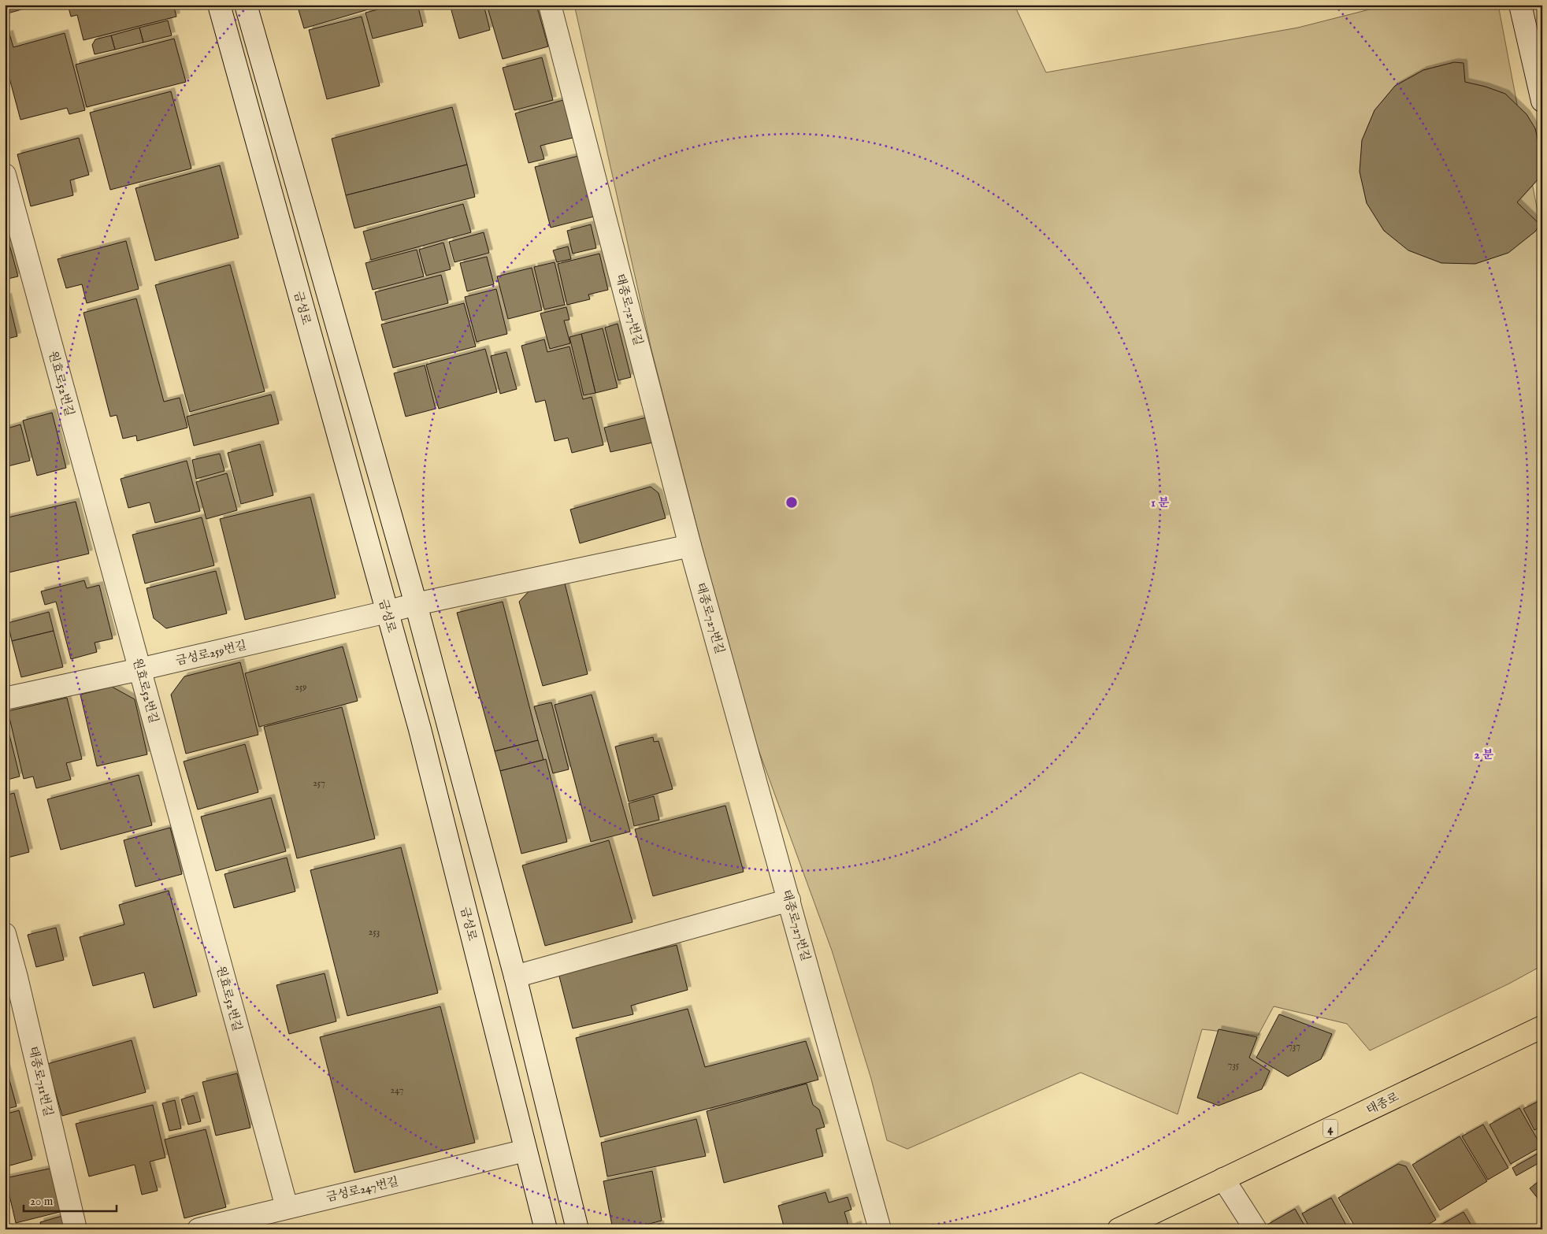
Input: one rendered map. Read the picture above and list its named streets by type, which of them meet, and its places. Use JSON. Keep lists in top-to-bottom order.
{
  "streets": {
    "main road": ["태종로", "4"],
    "street": [
      "금성로",
      "태종로727번길",
      "원효로52번길",
      "금성로259번길",
      "태종로711번길",
      "금성로247번길"
    ]
  },
  "crossings": [
    ["금성로", "금성로259번길"],
    ["금성로", "금성로247번길"],
    ["원효로52번길", "금성로259번길"],
    ["원효로52번길", "금성로247번길"]
  ],
  "house_numbers": [
    "259",
    "257",
    "253",
    "737",
    "735",
    "247"
  ],
  "scale_bar": "20 m",
  "rings": ["1 분", "2 분"]
}
